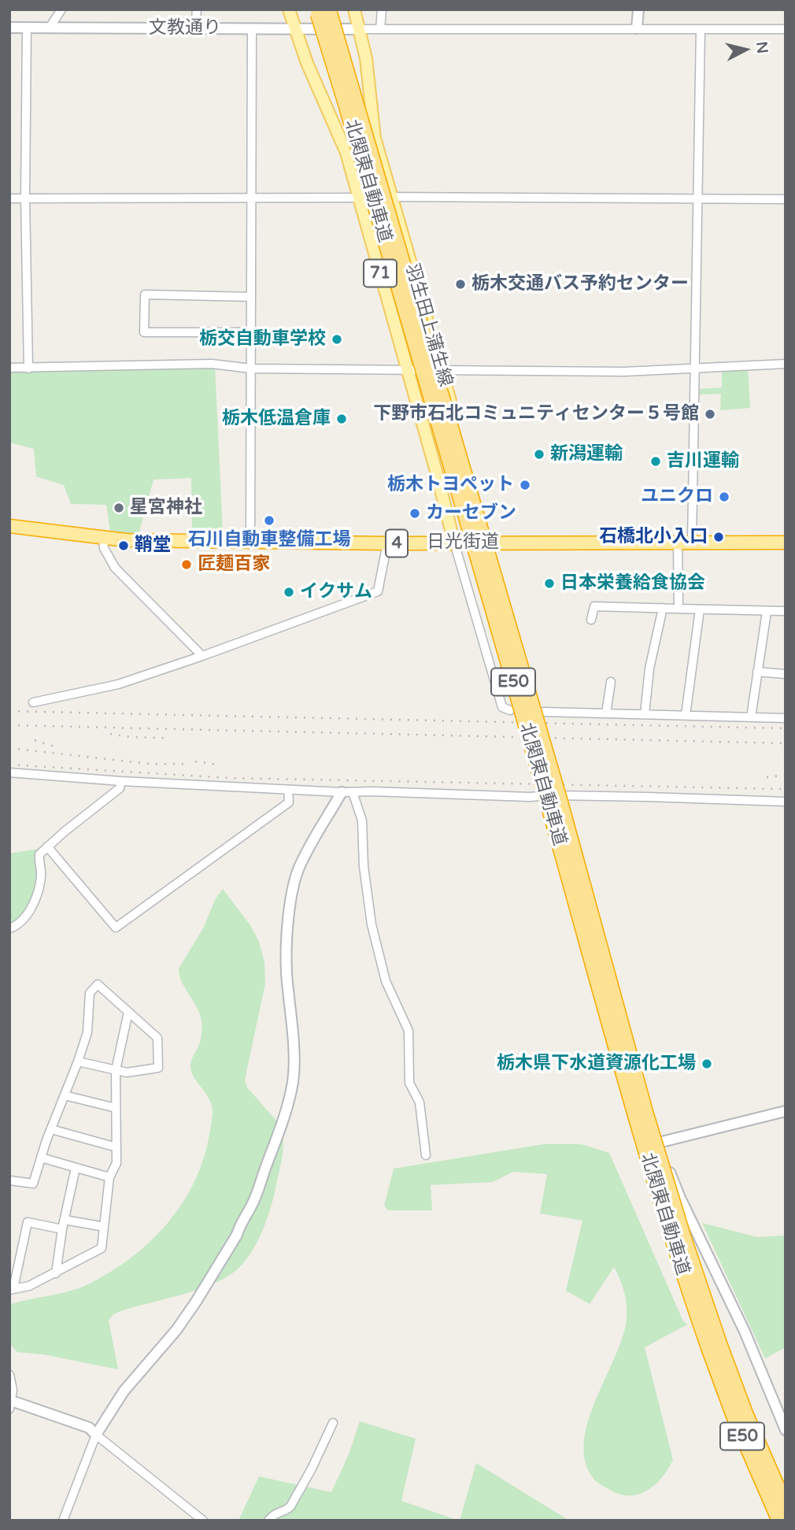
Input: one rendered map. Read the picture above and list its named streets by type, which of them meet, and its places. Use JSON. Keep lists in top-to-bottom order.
{
  "streets": {
    "highway": [
      "北関東自動車道",
      "日光街道",
      "4",
      "E50"
    ],
    "main road": ["71", "羽生田上蒲生線"],
    "street": ["文教通り"]
  },
  "crossings": [
    ["文教通り", "羽生田上蒲生線"],
    ["羽生田上蒲生線", "日光街道"]
  ],
  "places": [
    "栃木交通バス予約センター",
    "栃交自動車学校",
    "下野市石北コミュニティセンター５号館",
    "栃木低温倉庫",
    "新潟運輸",
    "吉川運輸",
    "栃木トヨペット",
    "ユニクロ",
    "星宮神社",
    "カーセブン",
    "石川自動車整備工場",
    "石橋北小入口",
    "鞘堂",
    "匠麺百家",
    "日本栄養給食協会",
    "イクサム",
    "栃木県下水道資源化工場"
  ],
  "north": "right"
}
